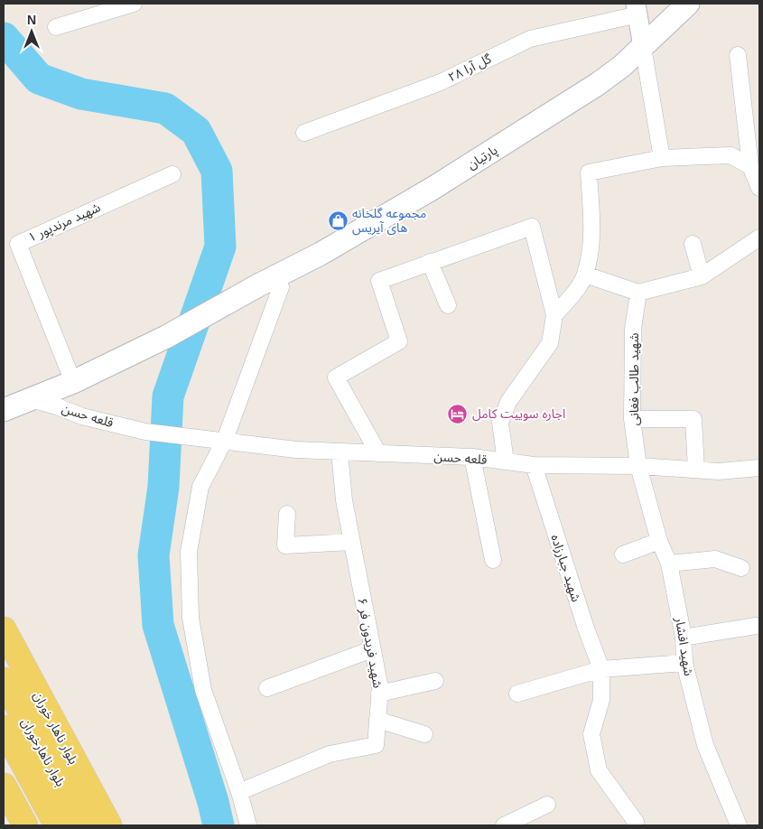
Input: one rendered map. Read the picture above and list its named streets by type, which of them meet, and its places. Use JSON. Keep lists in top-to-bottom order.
{
  "streets": {
    "main road": ["پارتیان", "بلوار ناهار خوران", "بلوار ناهارخوران"],
    "street": [
      "۲۸ گل آرا",
      "شهید مرندپور ۱",
      "شهید طالب فغانی",
      "قلعه حسن",
      "شهید جبارزاده",
      "شهید فریدون فر ۶",
      "شهید افشار"
    ]
  },
  "crossings": [
    ["پارتیان", "شهید مرندپور ۱"],
    ["پارتیان", "قلعه حسن"],
    ["شهید طالب فغانی", "قلعه حسن"],
    ["شهید طالب فغانی", "شهید افشار"],
    ["قلعه حسن", "شهید جبارزاده"],
    ["قلعه حسن", "شهید فریدون فر ۶"],
    ["قلعه حسن", "شهید افشار"]
  ],
  "places": {
    "shop": ["مجموعه گلخانه های آیریس"],
    "hotel": ["اجاره سوییت کامل"]
  },
  "north": "top"
}
